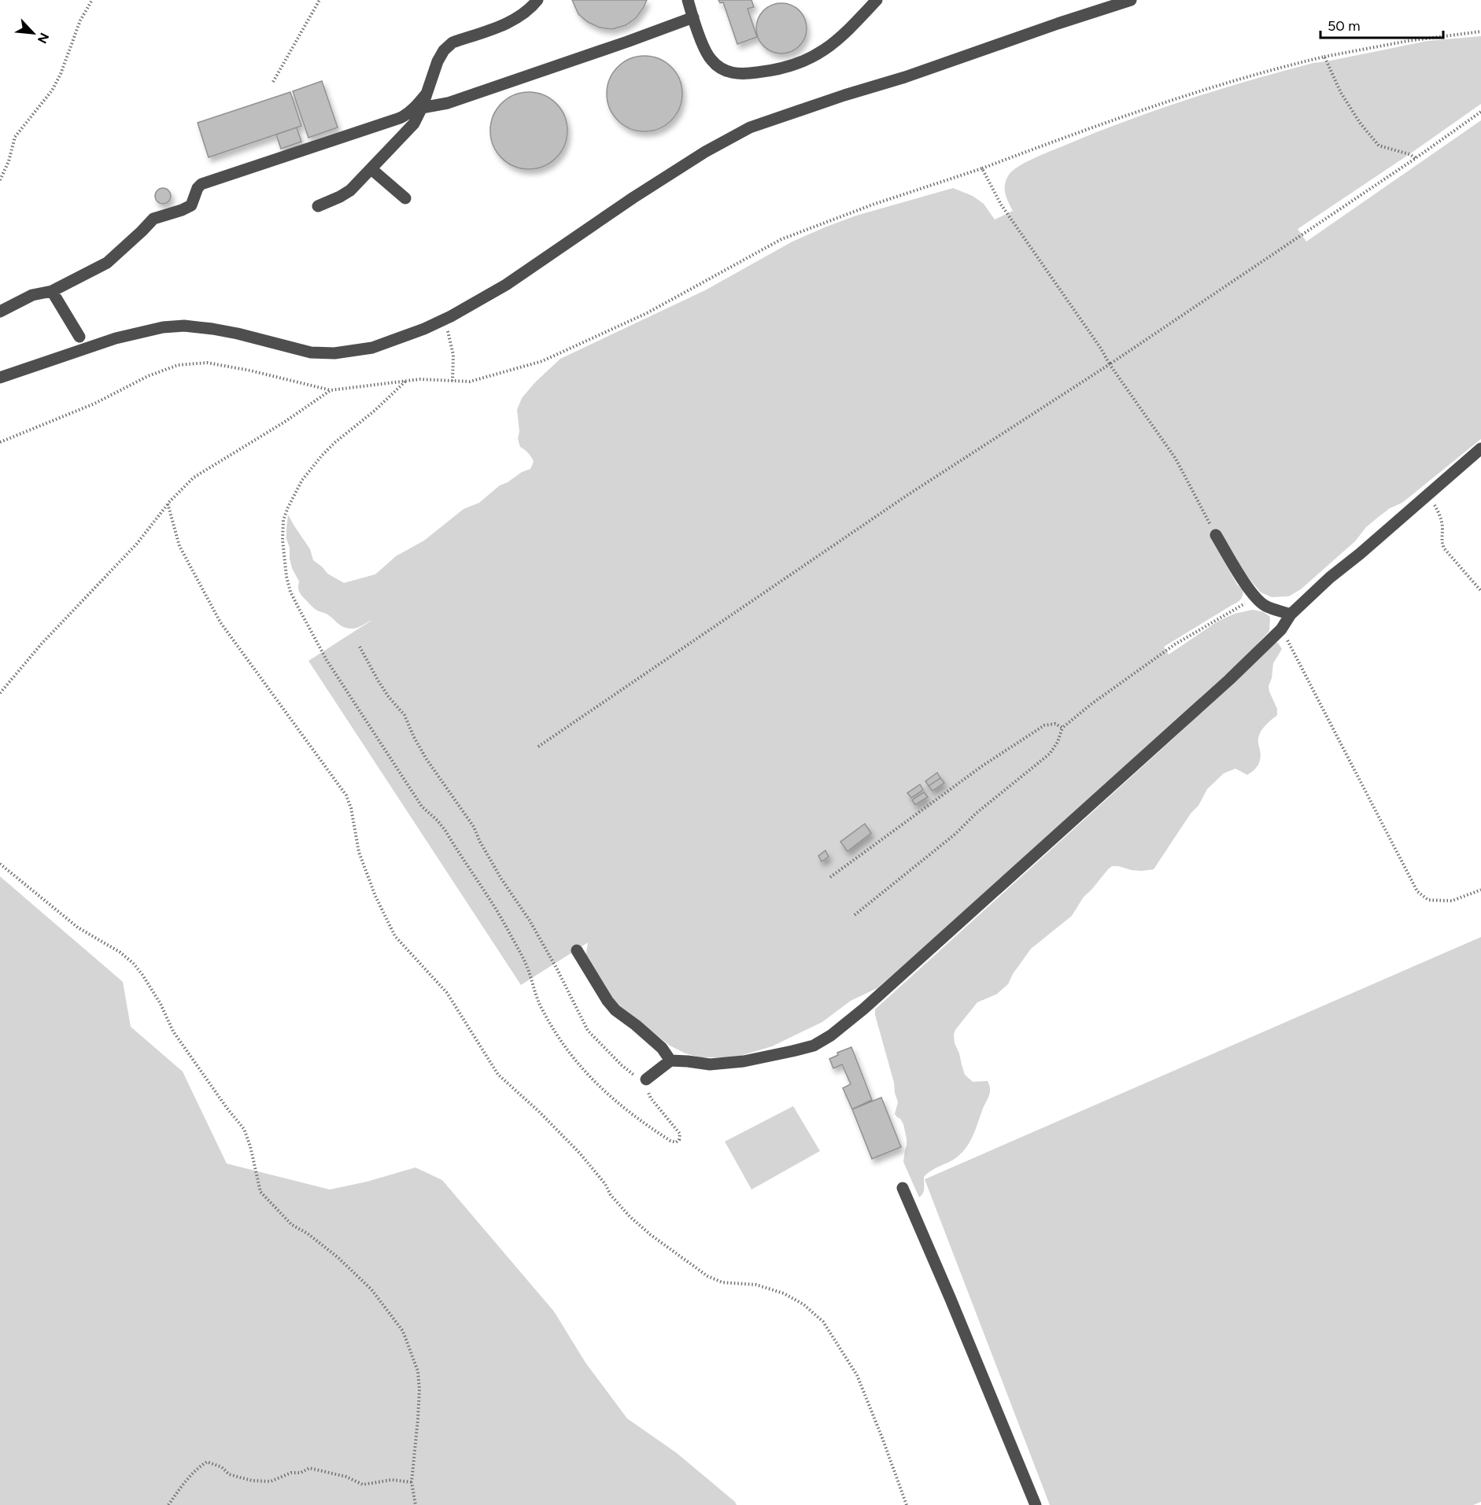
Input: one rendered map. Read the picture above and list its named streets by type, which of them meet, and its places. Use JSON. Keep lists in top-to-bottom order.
{
  "scale_bar": "50 m",
  "north": "bottom right"
}
